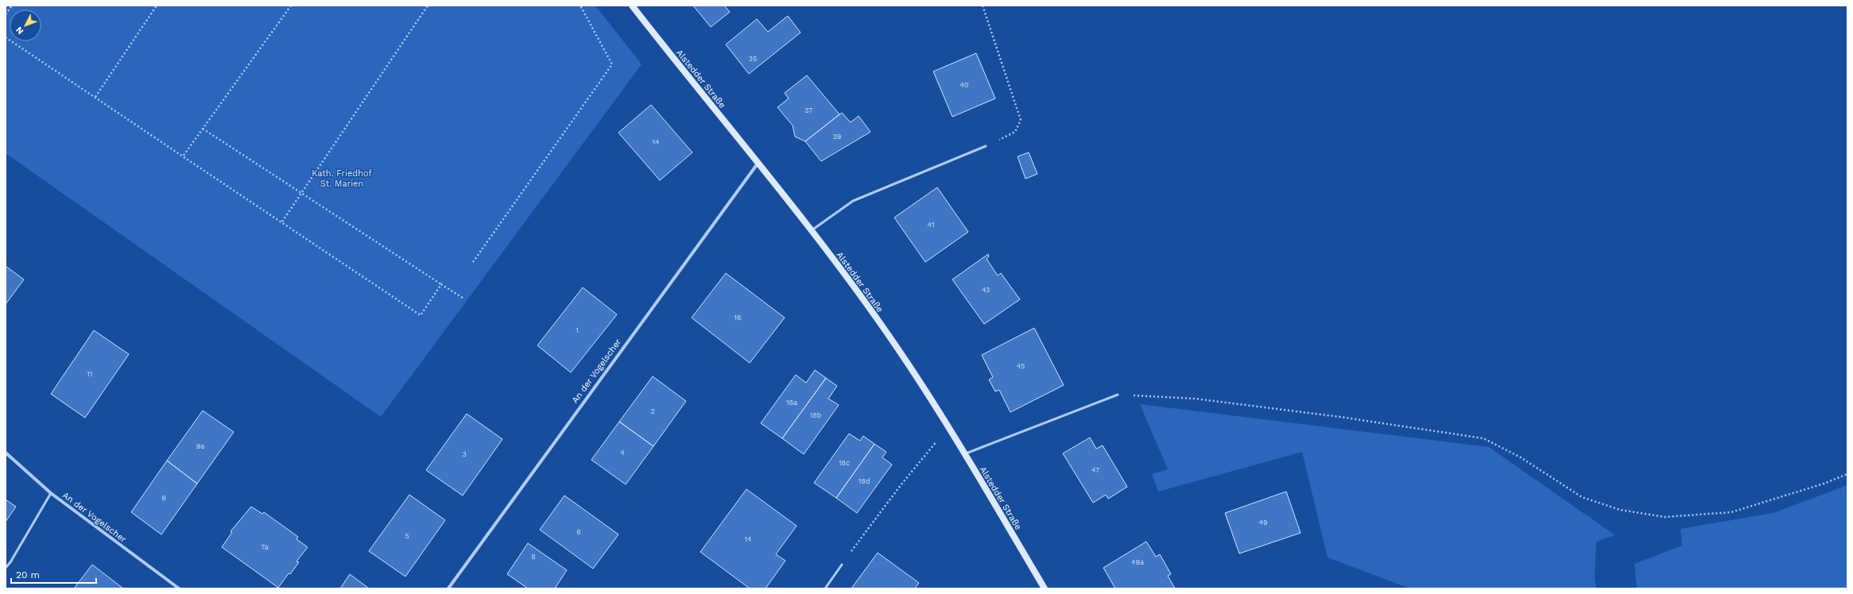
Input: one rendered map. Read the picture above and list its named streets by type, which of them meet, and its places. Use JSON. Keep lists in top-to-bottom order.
{
  "streets": {
    "street": ["Alstedder Straße", "An der Vogelscher"]
  },
  "crossings": [
    ["Alstedder Straße", "An der Vogelscher"]
  ],
  "parks": ["Kath. Friedhof St. Marien"],
  "house_numbers": [
    "35",
    "40",
    "37",
    "39",
    "14",
    "41",
    "43",
    "16",
    "1",
    "45",
    "11",
    "18a",
    "2",
    "18b",
    "9a",
    "4",
    "3",
    "18c",
    "47",
    "18d",
    "9",
    "49",
    "6",
    "5",
    "14",
    "7a",
    "8",
    "49a"
  ],
  "scale_bar": "20 m",
  "north": "bottom left"
}
